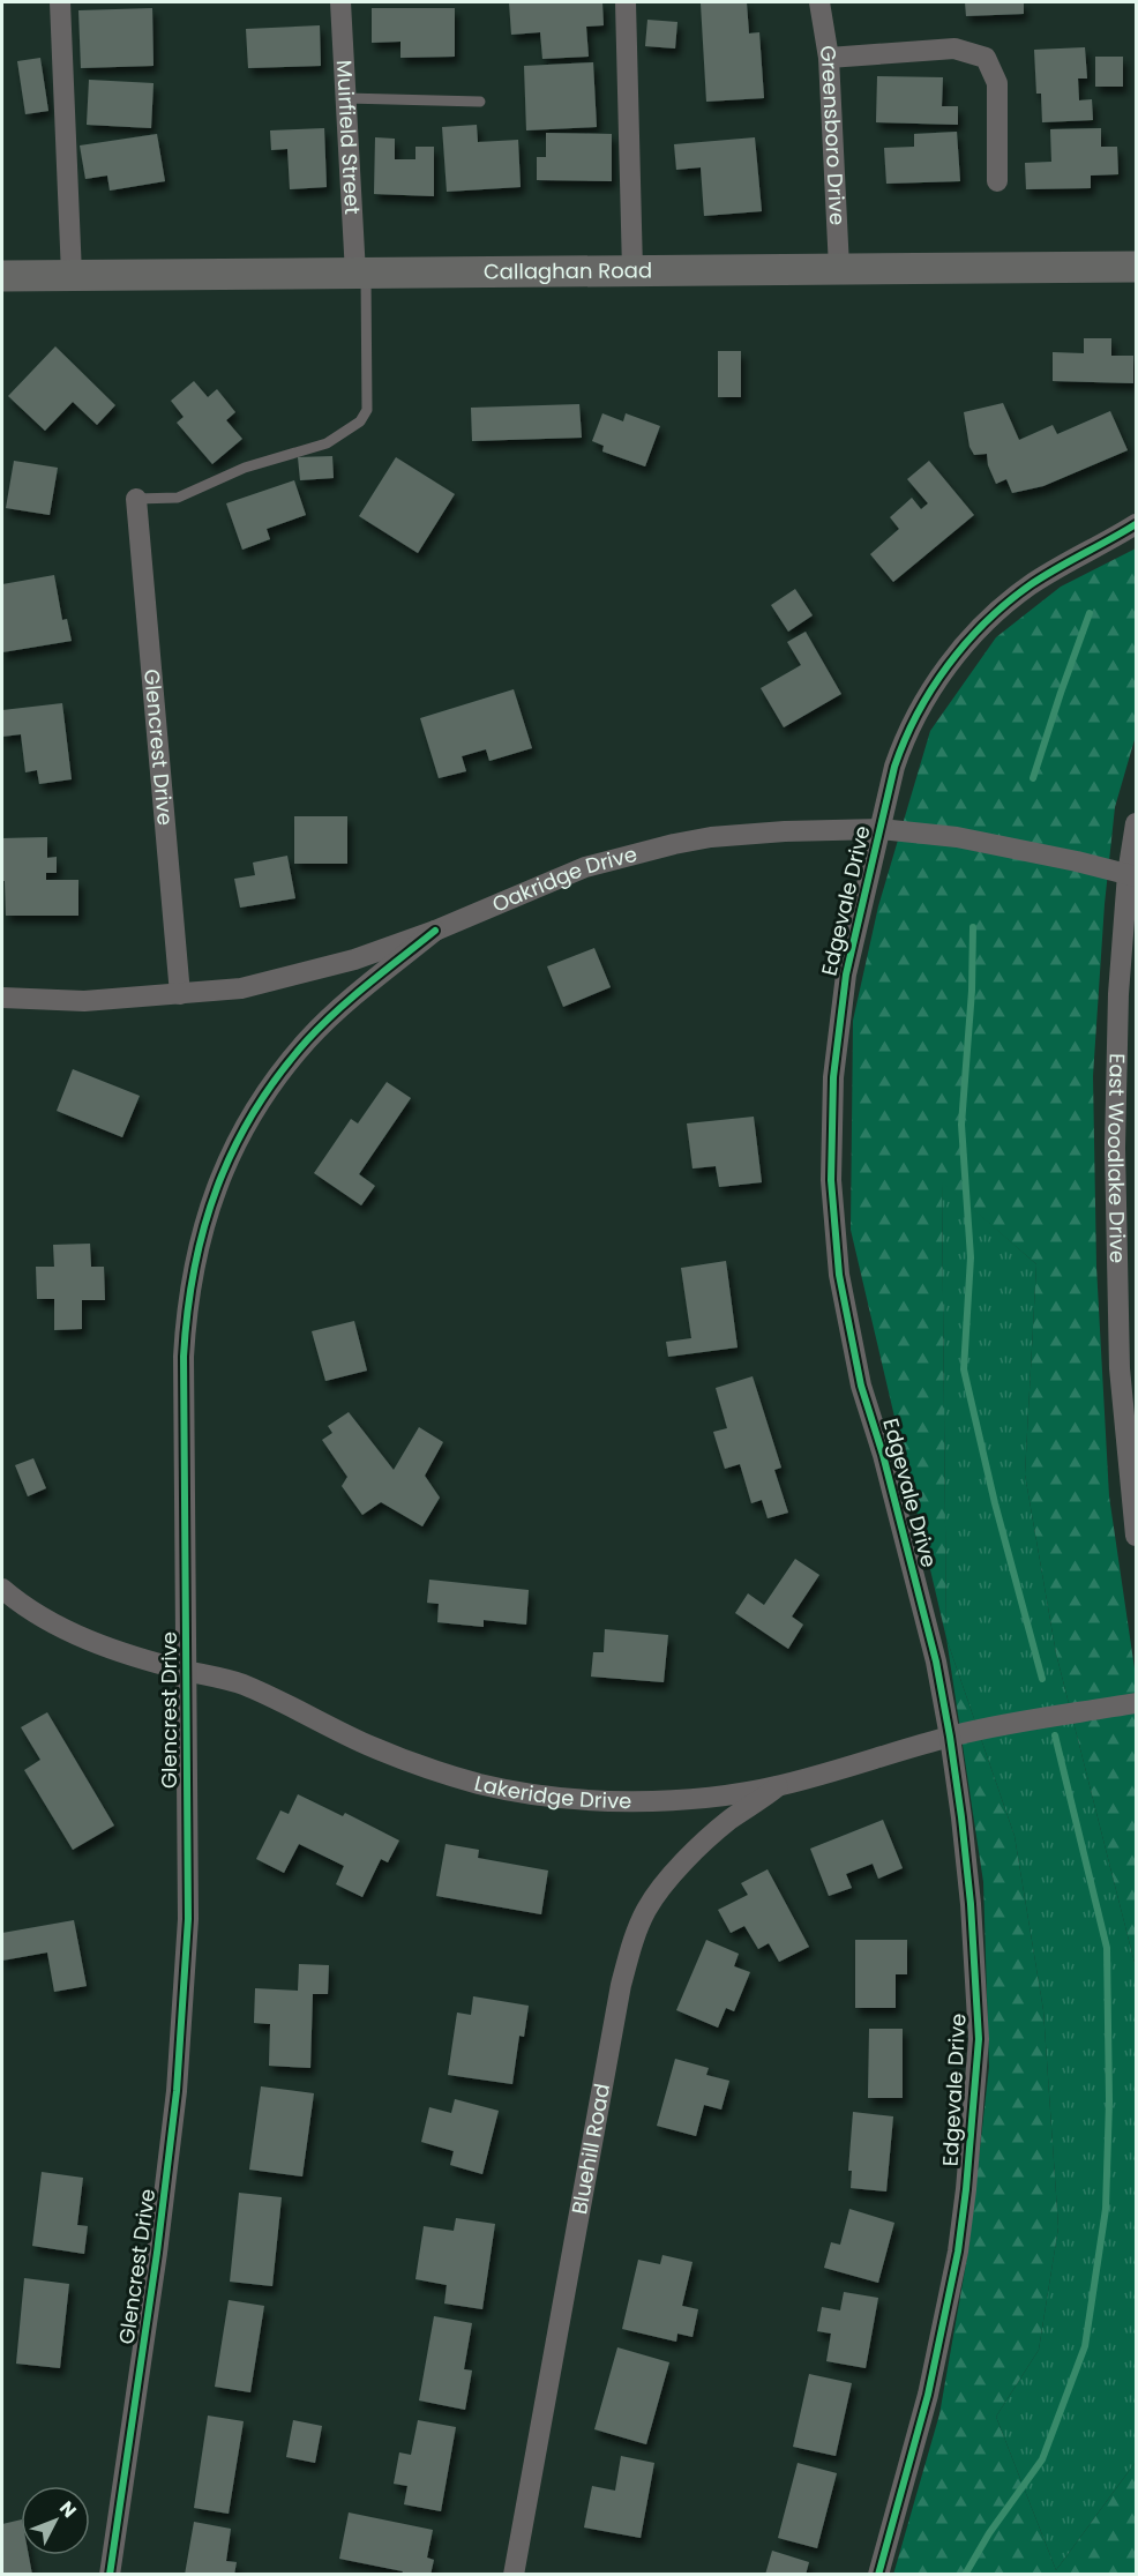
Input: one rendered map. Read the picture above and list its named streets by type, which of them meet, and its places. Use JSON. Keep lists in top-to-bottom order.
{
  "streets": {
    "main road": ["Callaghan Road"],
    "street": [
      "Greensboro Drive",
      "Muirfield Street",
      "Glencrest Drive",
      "Oakridge Drive",
      "Edgevale Drive",
      "East Woodlake Drive",
      "Lakeridge Drive",
      "Bluehill Road"
    ]
  },
  "crossings": [
    ["Greensboro Drive", "Callaghan Road"],
    ["Muirfield Street", "Callaghan Road"],
    ["Glencrest Drive", "Oakridge Drive"],
    ["Glencrest Drive", "Lakeridge Drive"],
    ["Oakridge Drive", "Edgevale Drive"],
    ["Oakridge Drive", "East Woodlake Drive"],
    ["Edgevale Drive", "Lakeridge Drive"],
    ["Lakeridge Drive", "Bluehill Road"]
  ],
  "north": "top right"
}
